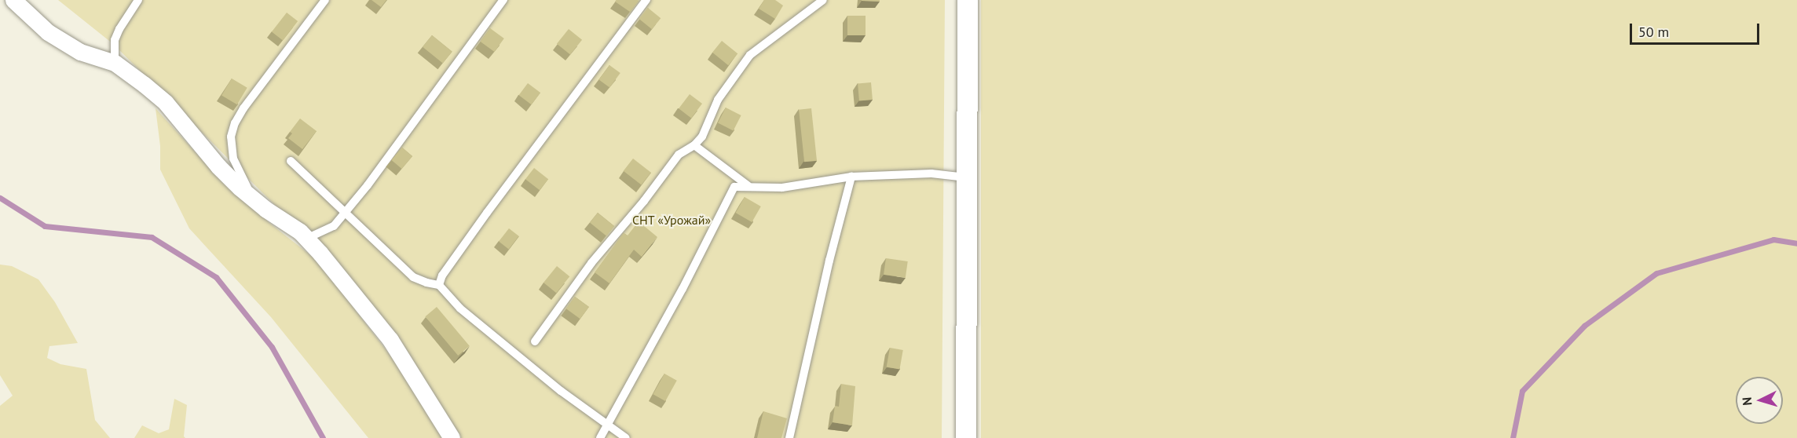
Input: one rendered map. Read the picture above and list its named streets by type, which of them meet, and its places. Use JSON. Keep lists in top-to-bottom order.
{
  "parks": ["СНТ «Урожай»"],
  "scale_bar": "50 m",
  "north": "left"
}
